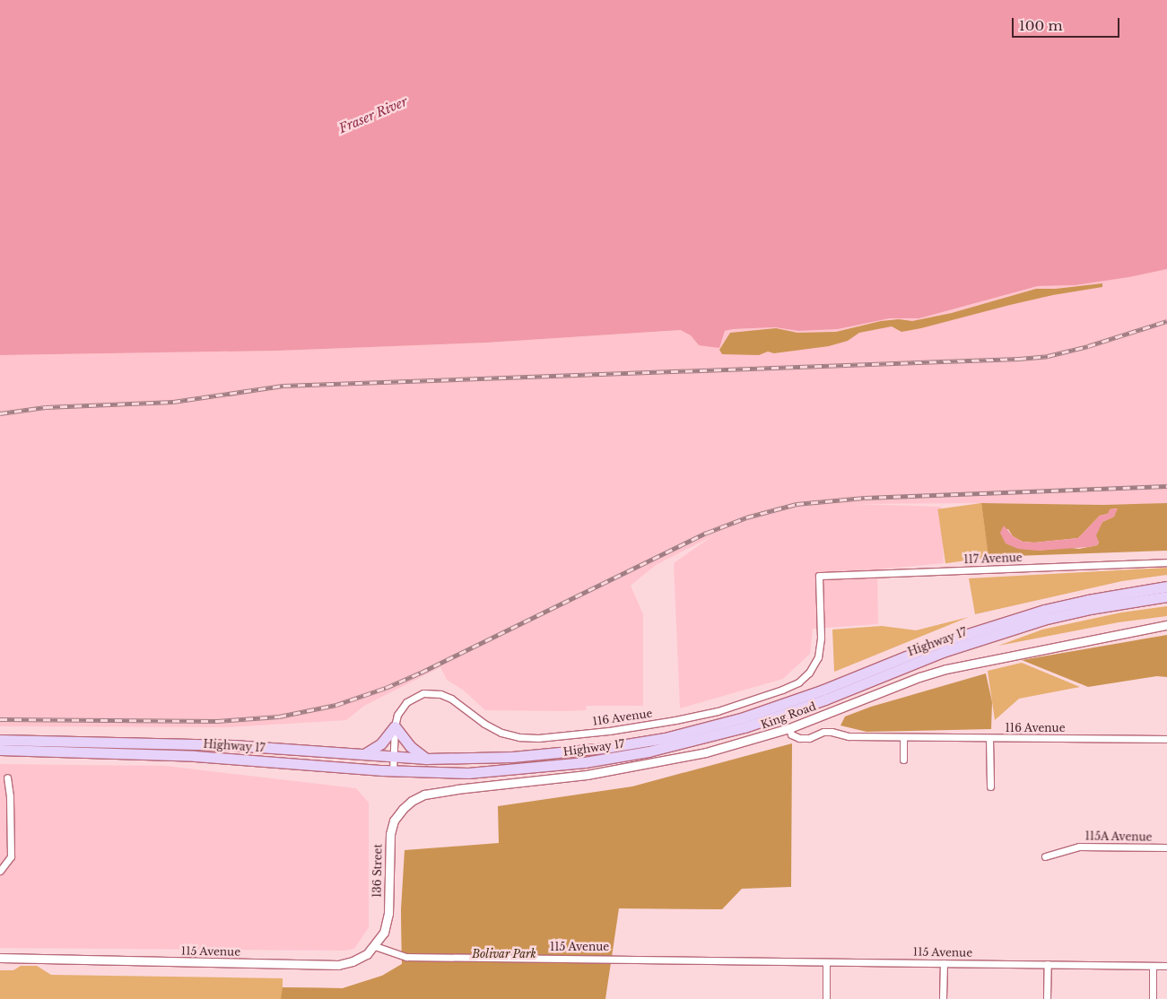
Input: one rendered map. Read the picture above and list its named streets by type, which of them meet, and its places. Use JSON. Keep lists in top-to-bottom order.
{
  "streets": {
    "highway": ["Highway 17"],
    "street": [
      "117 Avenue",
      "King Road",
      "116 Avenue",
      "115A Avenue",
      "136 Street",
      "115 Avenue"
    ]
  },
  "crossings": [
    ["117 Avenue", "116 Avenue"],
    ["King Road", "116 Avenue"],
    ["King Road", "136 Street"],
    ["136 Street", "115 Avenue"]
  ],
  "water": ["Fraser River"],
  "parks": ["Bolivar Park"],
  "scale_bar": "100 m"
}
